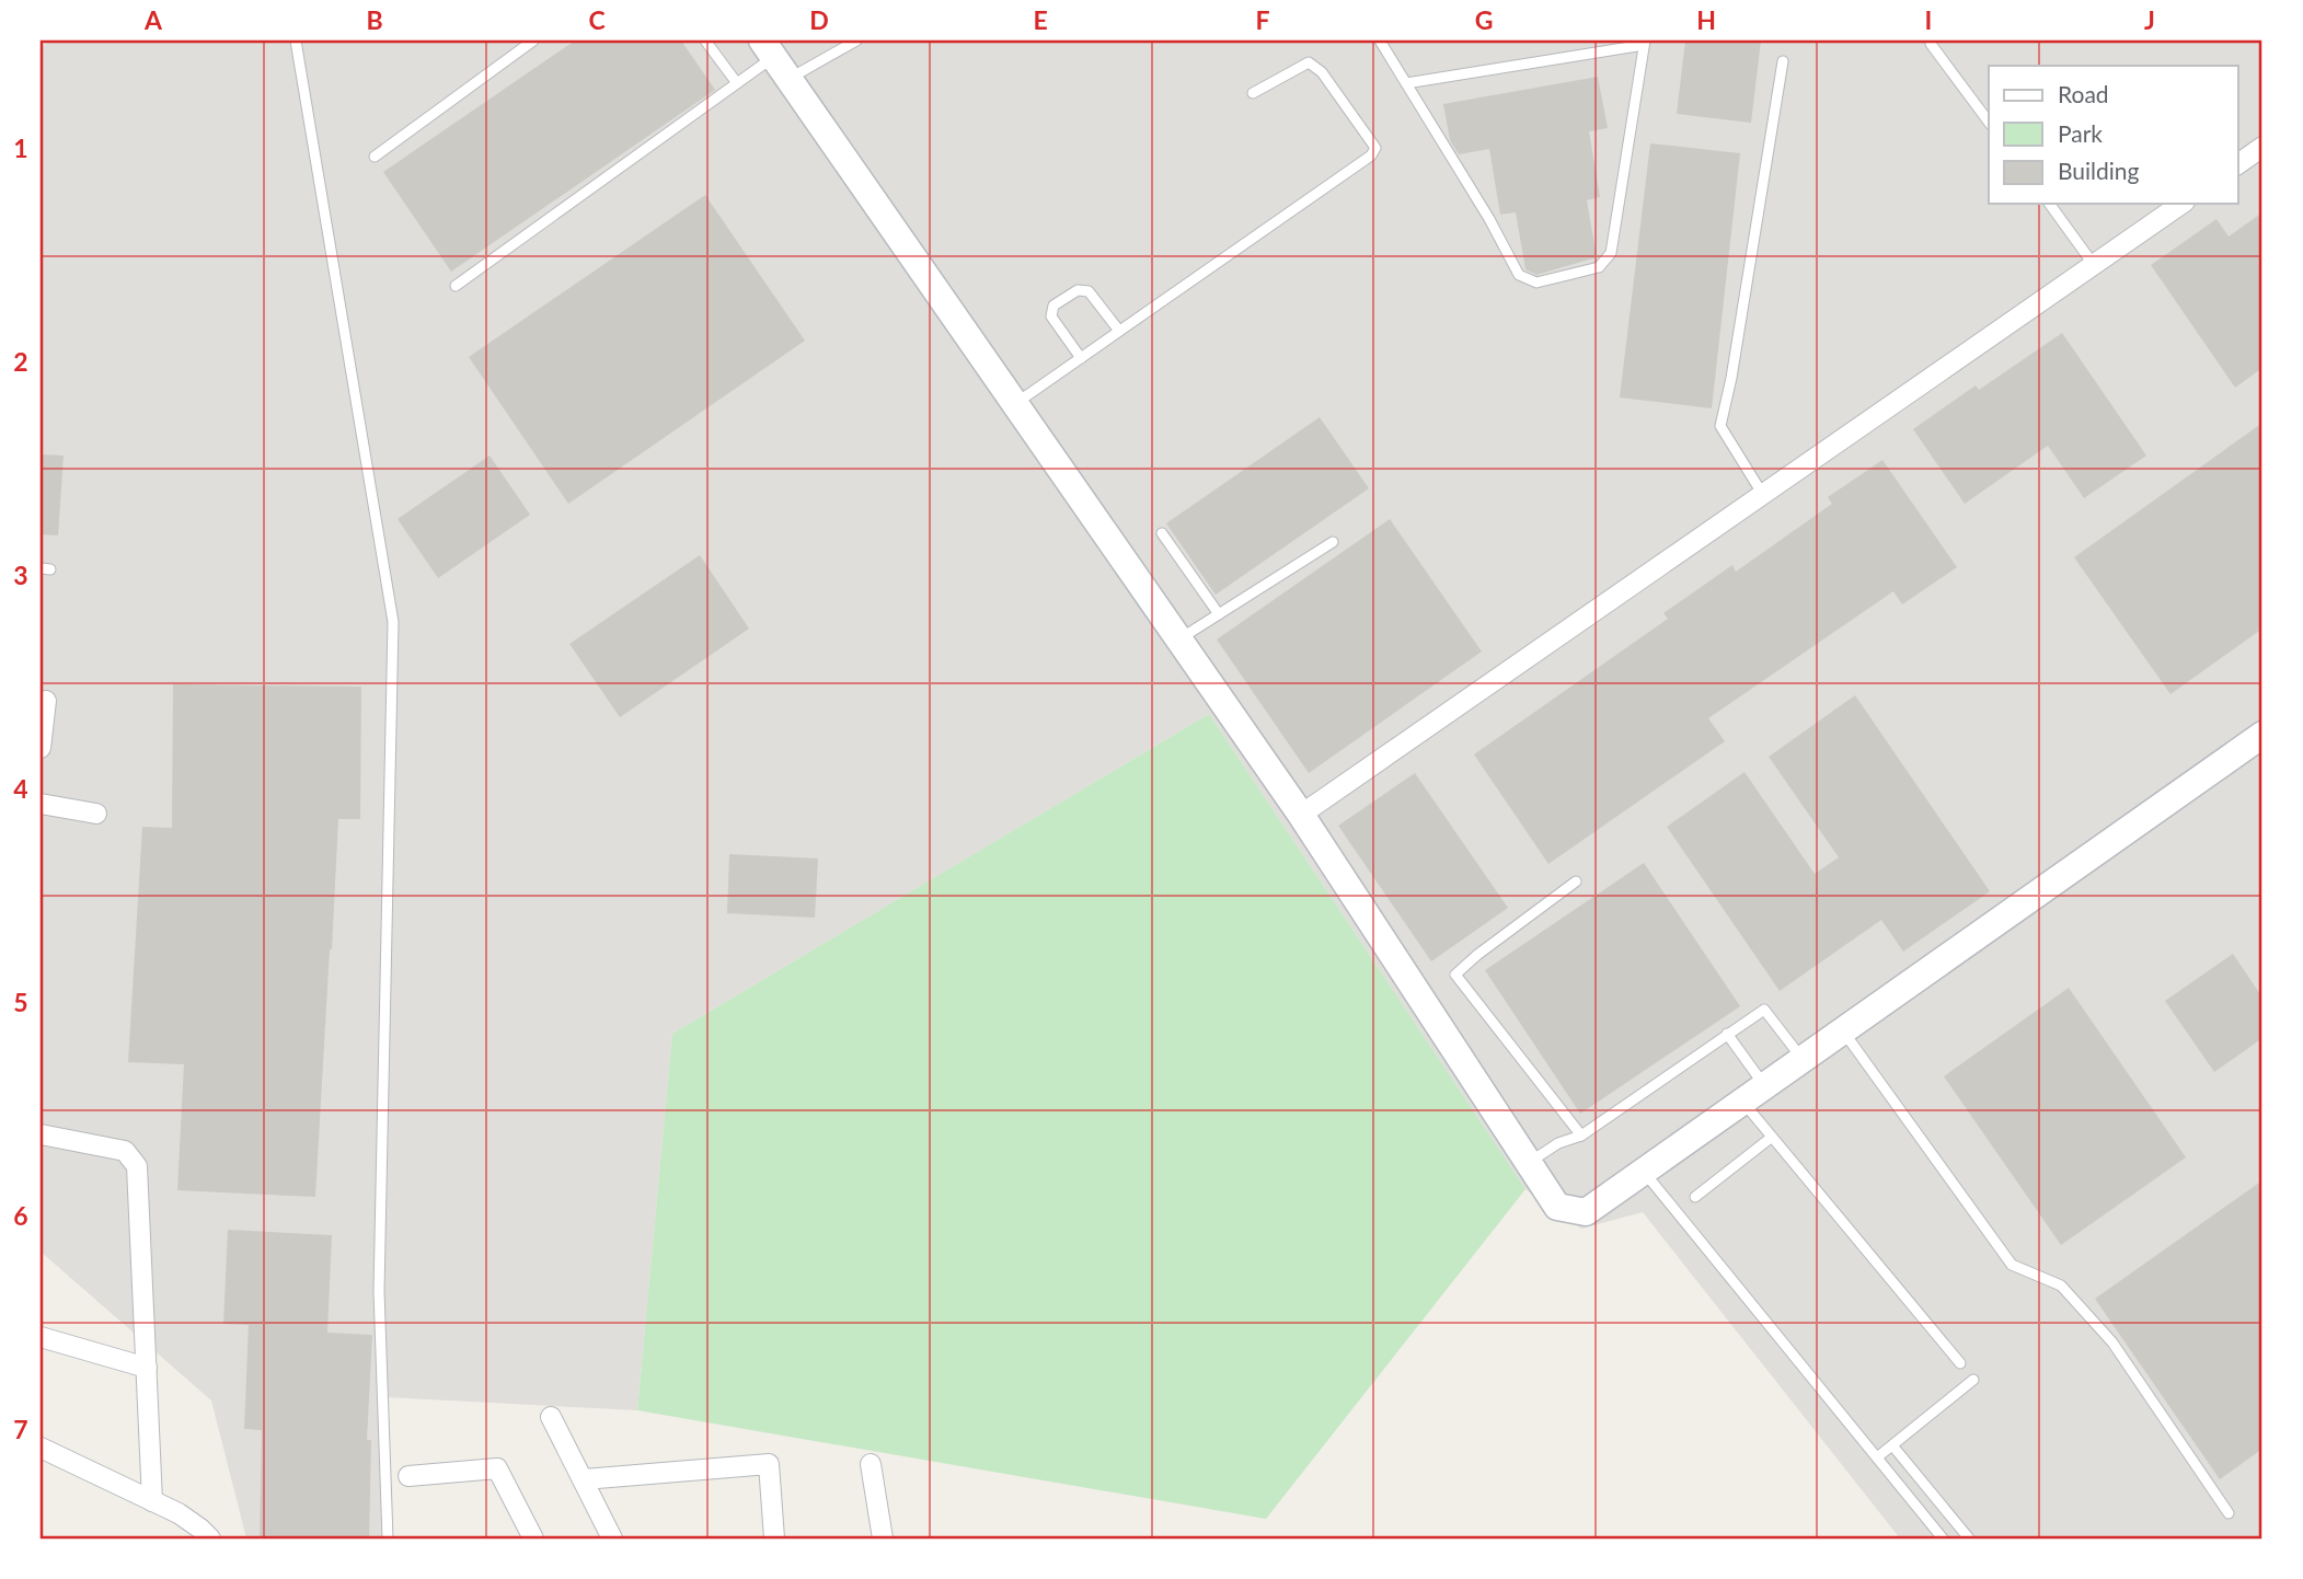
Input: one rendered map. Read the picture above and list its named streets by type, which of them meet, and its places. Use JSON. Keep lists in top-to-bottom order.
{
  "legend": ["Road", "Park", "Building"],
  "grid": {
    "columns": [
      "A",
      "B",
      "C",
      "D",
      "E",
      "F",
      "G",
      "H",
      "I",
      "J"
    ],
    "rows": [
      "1",
      "2",
      "3",
      "4",
      "5",
      "6",
      "7"
    ]
  }
}
